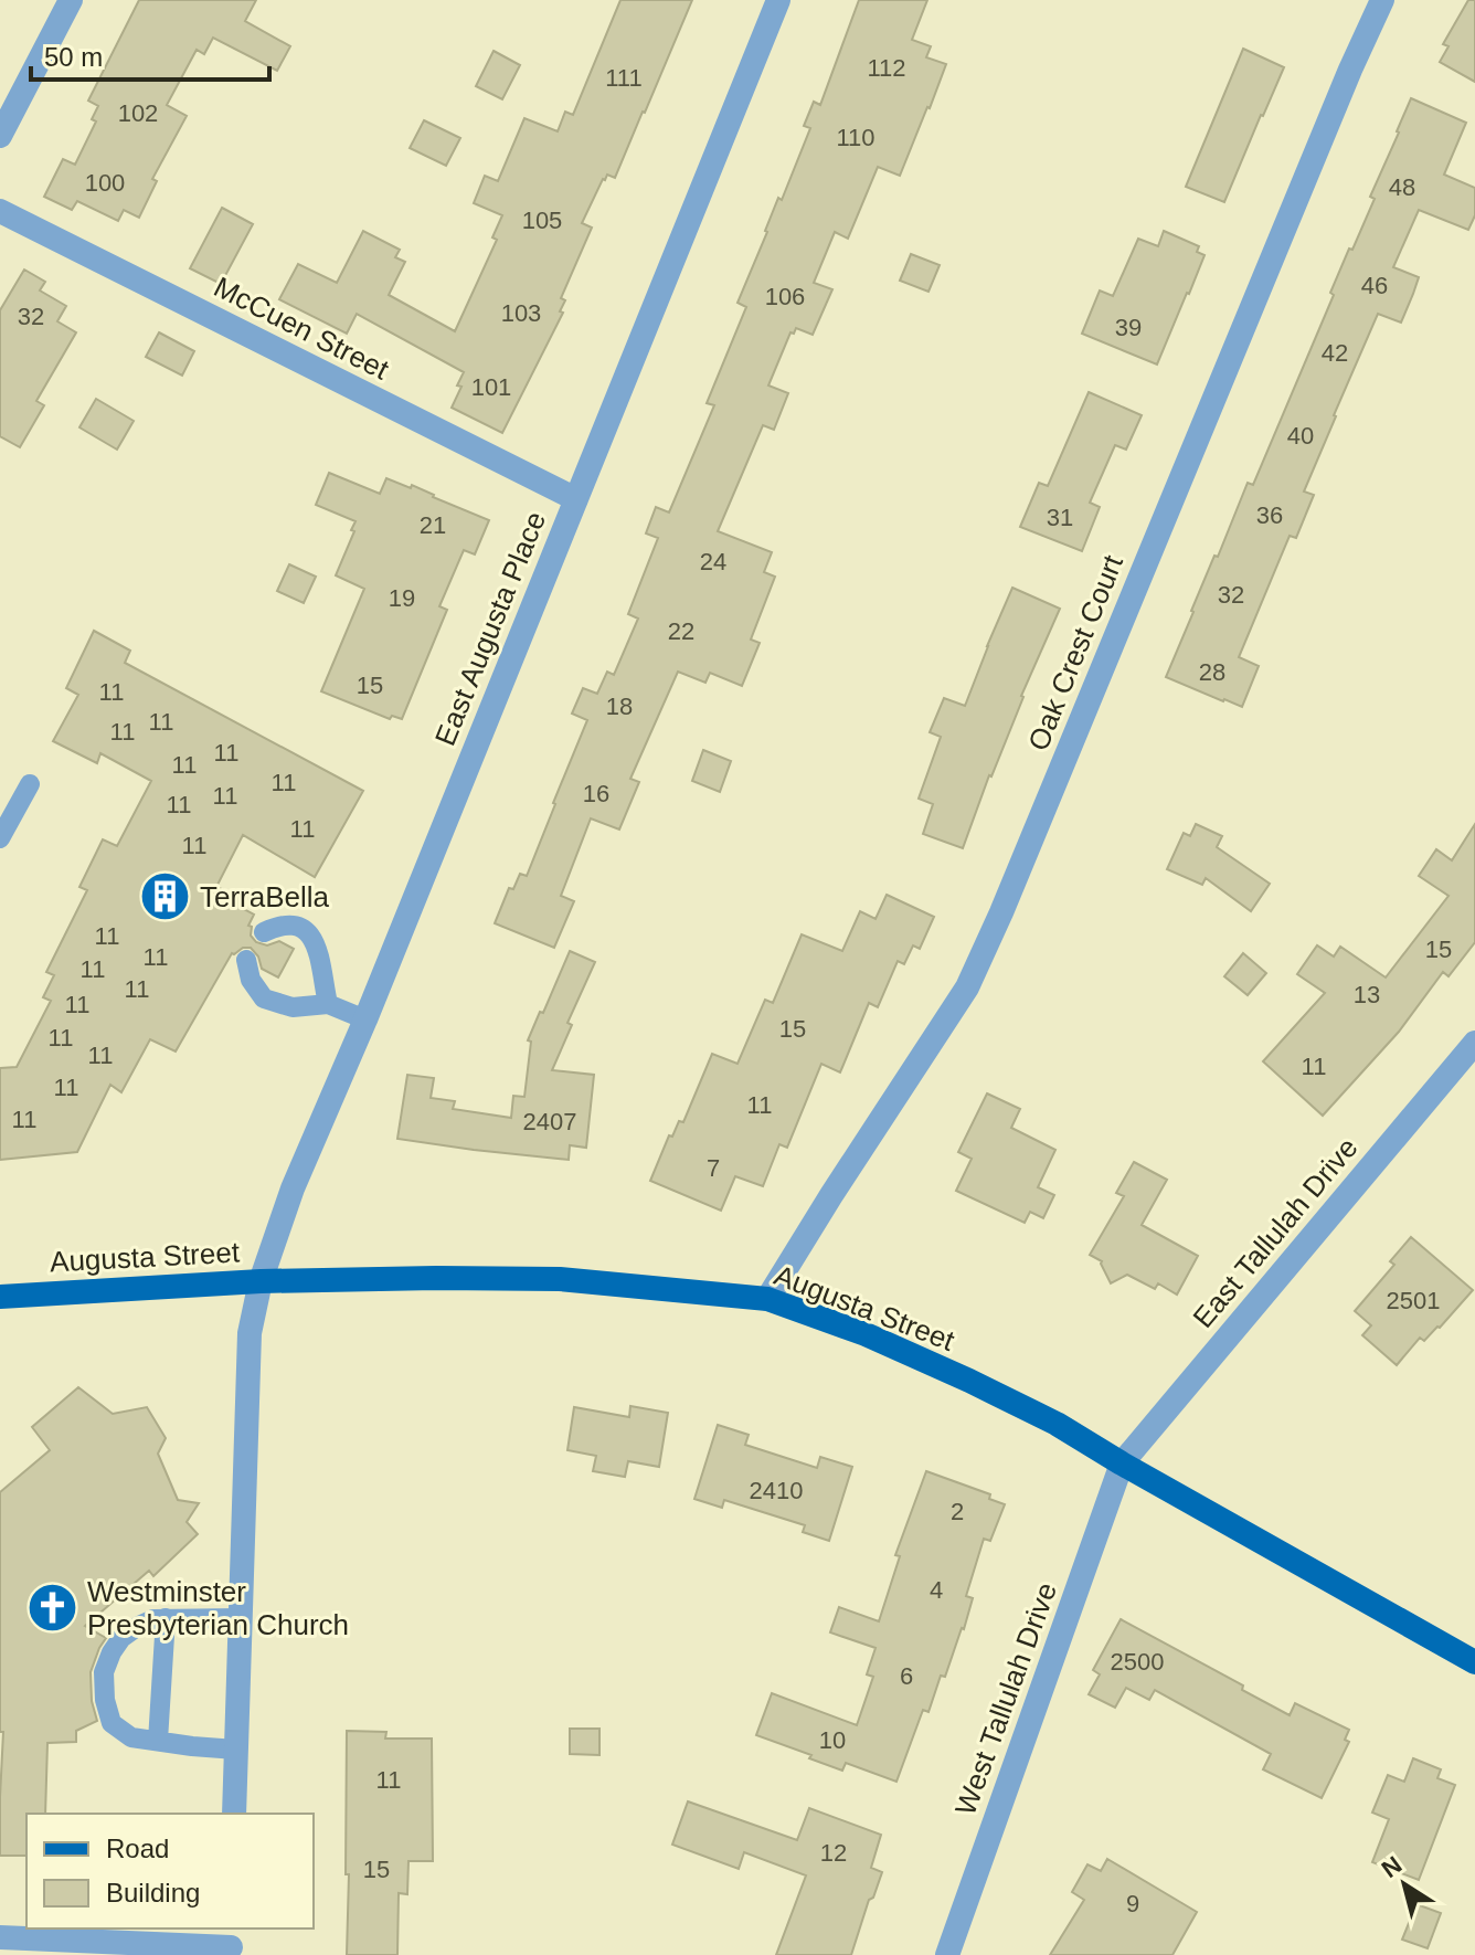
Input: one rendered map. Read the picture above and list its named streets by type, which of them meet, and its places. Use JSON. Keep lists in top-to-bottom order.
{
  "streets": {
    "main road": ["Augusta Street"],
    "street": [
      "McCuen Street",
      "East Augusta Place",
      "Oak Crest Court",
      "East Tallulah Drive",
      "West Tallulah Drive"
    ]
  },
  "crossings": [
    ["McCuen Street", "East Augusta Place"],
    ["East Augusta Place", "Augusta Street"],
    ["Oak Crest Court", "Augusta Street"],
    ["East Tallulah Drive", "Augusta Street"],
    ["East Tallulah Drive", "West Tallulah Drive"],
    ["Augusta Street", "West Tallulah Drive"]
  ],
  "places": {
    "building": ["TerraBella"],
    "church": ["Westminster Presbyterian Church"]
  },
  "house_numbers": [
    "112",
    "111",
    "102",
    "110",
    "100",
    "48",
    "105",
    "46",
    "106",
    "103",
    "32",
    "39",
    "42",
    "101",
    "40",
    "36",
    "31",
    "21",
    "24",
    "32",
    "19",
    "22",
    "28",
    "15",
    "11",
    "18",
    "11",
    "11",
    "11",
    "11",
    "11",
    "16",
    "11",
    "11",
    "11",
    "11",
    "11",
    "15",
    "11",
    "11",
    "11",
    "13",
    "11",
    "15",
    "11",
    "11",
    "11",
    "11",
    "11",
    "11",
    "2407",
    "7",
    "2501",
    "2410",
    "2",
    "4",
    "2500",
    "6",
    "10",
    "11",
    "12",
    "15",
    "9"
  ],
  "legend": ["Road", "Building"],
  "scale_bar": "50 m",
  "north": "top left"
}
